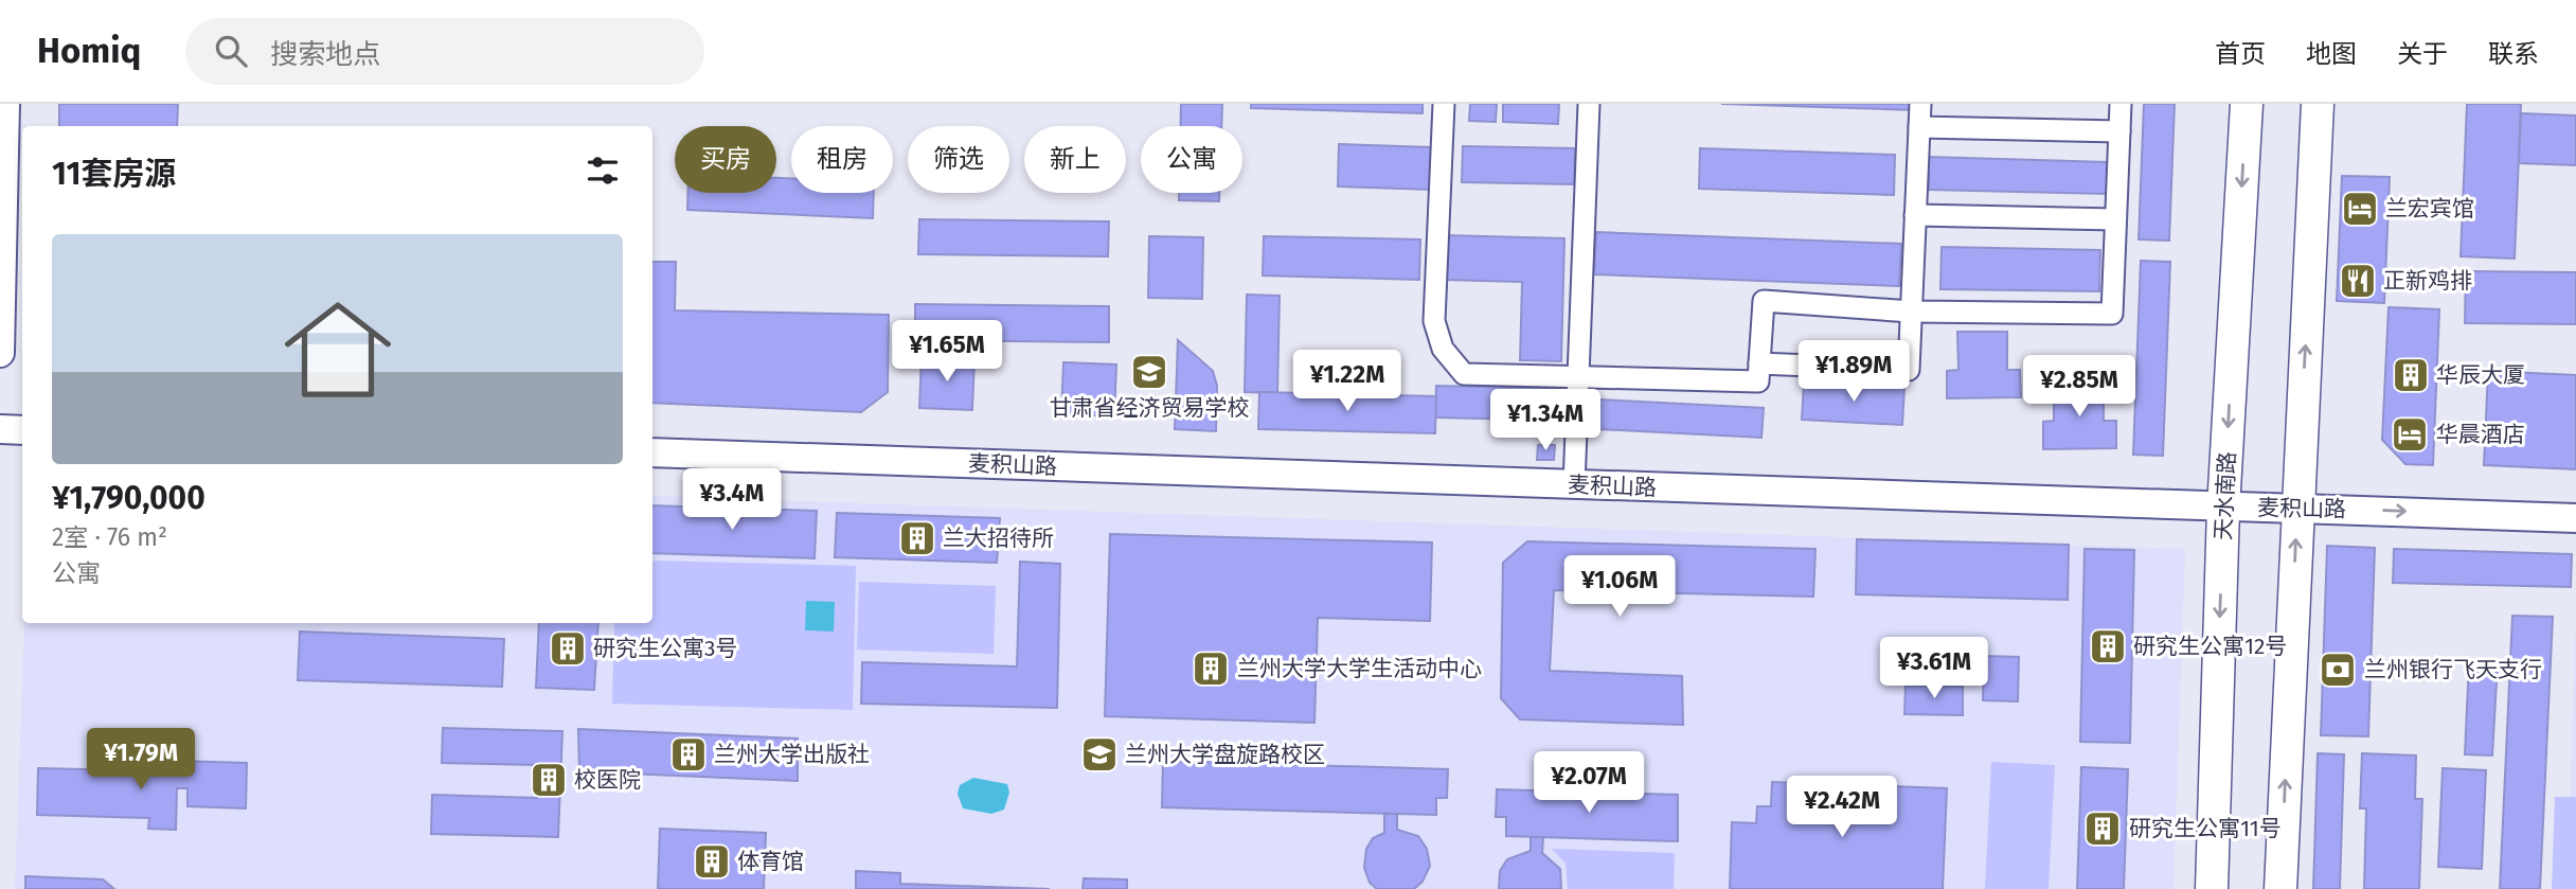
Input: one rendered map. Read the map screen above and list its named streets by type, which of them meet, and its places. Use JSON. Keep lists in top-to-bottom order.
{
  "streets": {
    "main road": ["天水南路"],
    "street": ["麦积山路"]
  },
  "crossings": [
    ["麦积山路", "天水南路"]
  ],
  "places": {
    "hotel": ["兰宏宾馆", "华晨酒店"],
    "restaurant": ["正新鸡排"],
    "school or university": ["甘肃省经济贸易学校", "兰州大学盘旋路校区"],
    "building": [
      "华辰大厦",
      "兰大招待所",
      "研究生公寓12号",
      "研究生公寓3号",
      "兰州大学大学生活动中心",
      "兰州大学出版社",
      "校医院",
      "研究生公寓11号",
      "体育馆"
    ],
    "bank": ["兰州银行飞天支行"]
  },
  "page": {
    "header": "Homiq",
    "search": "搜索地点",
    "nav": [
      "首页",
      "地图",
      "关于",
      "联系"
    ],
    "chip": [
      "买房",
      "租房",
      "筛选",
      "新上",
      "公寓"
    ],
    "heading": "11套房源",
    "list": [
      {
        "name": "¥1,790,000",
        "note": "2室 · 76 m² · 公寓"
      }
    ],
    "price": [
      "¥1.65M",
      "¥1.89M",
      "¥1.22M",
      "¥2.85M",
      "¥1.34M",
      "¥3.4M",
      "¥1.06M",
      "¥3.61M",
      "¥1.79M",
      "¥2.07M",
      "¥2.42M"
    ]
  }
}
